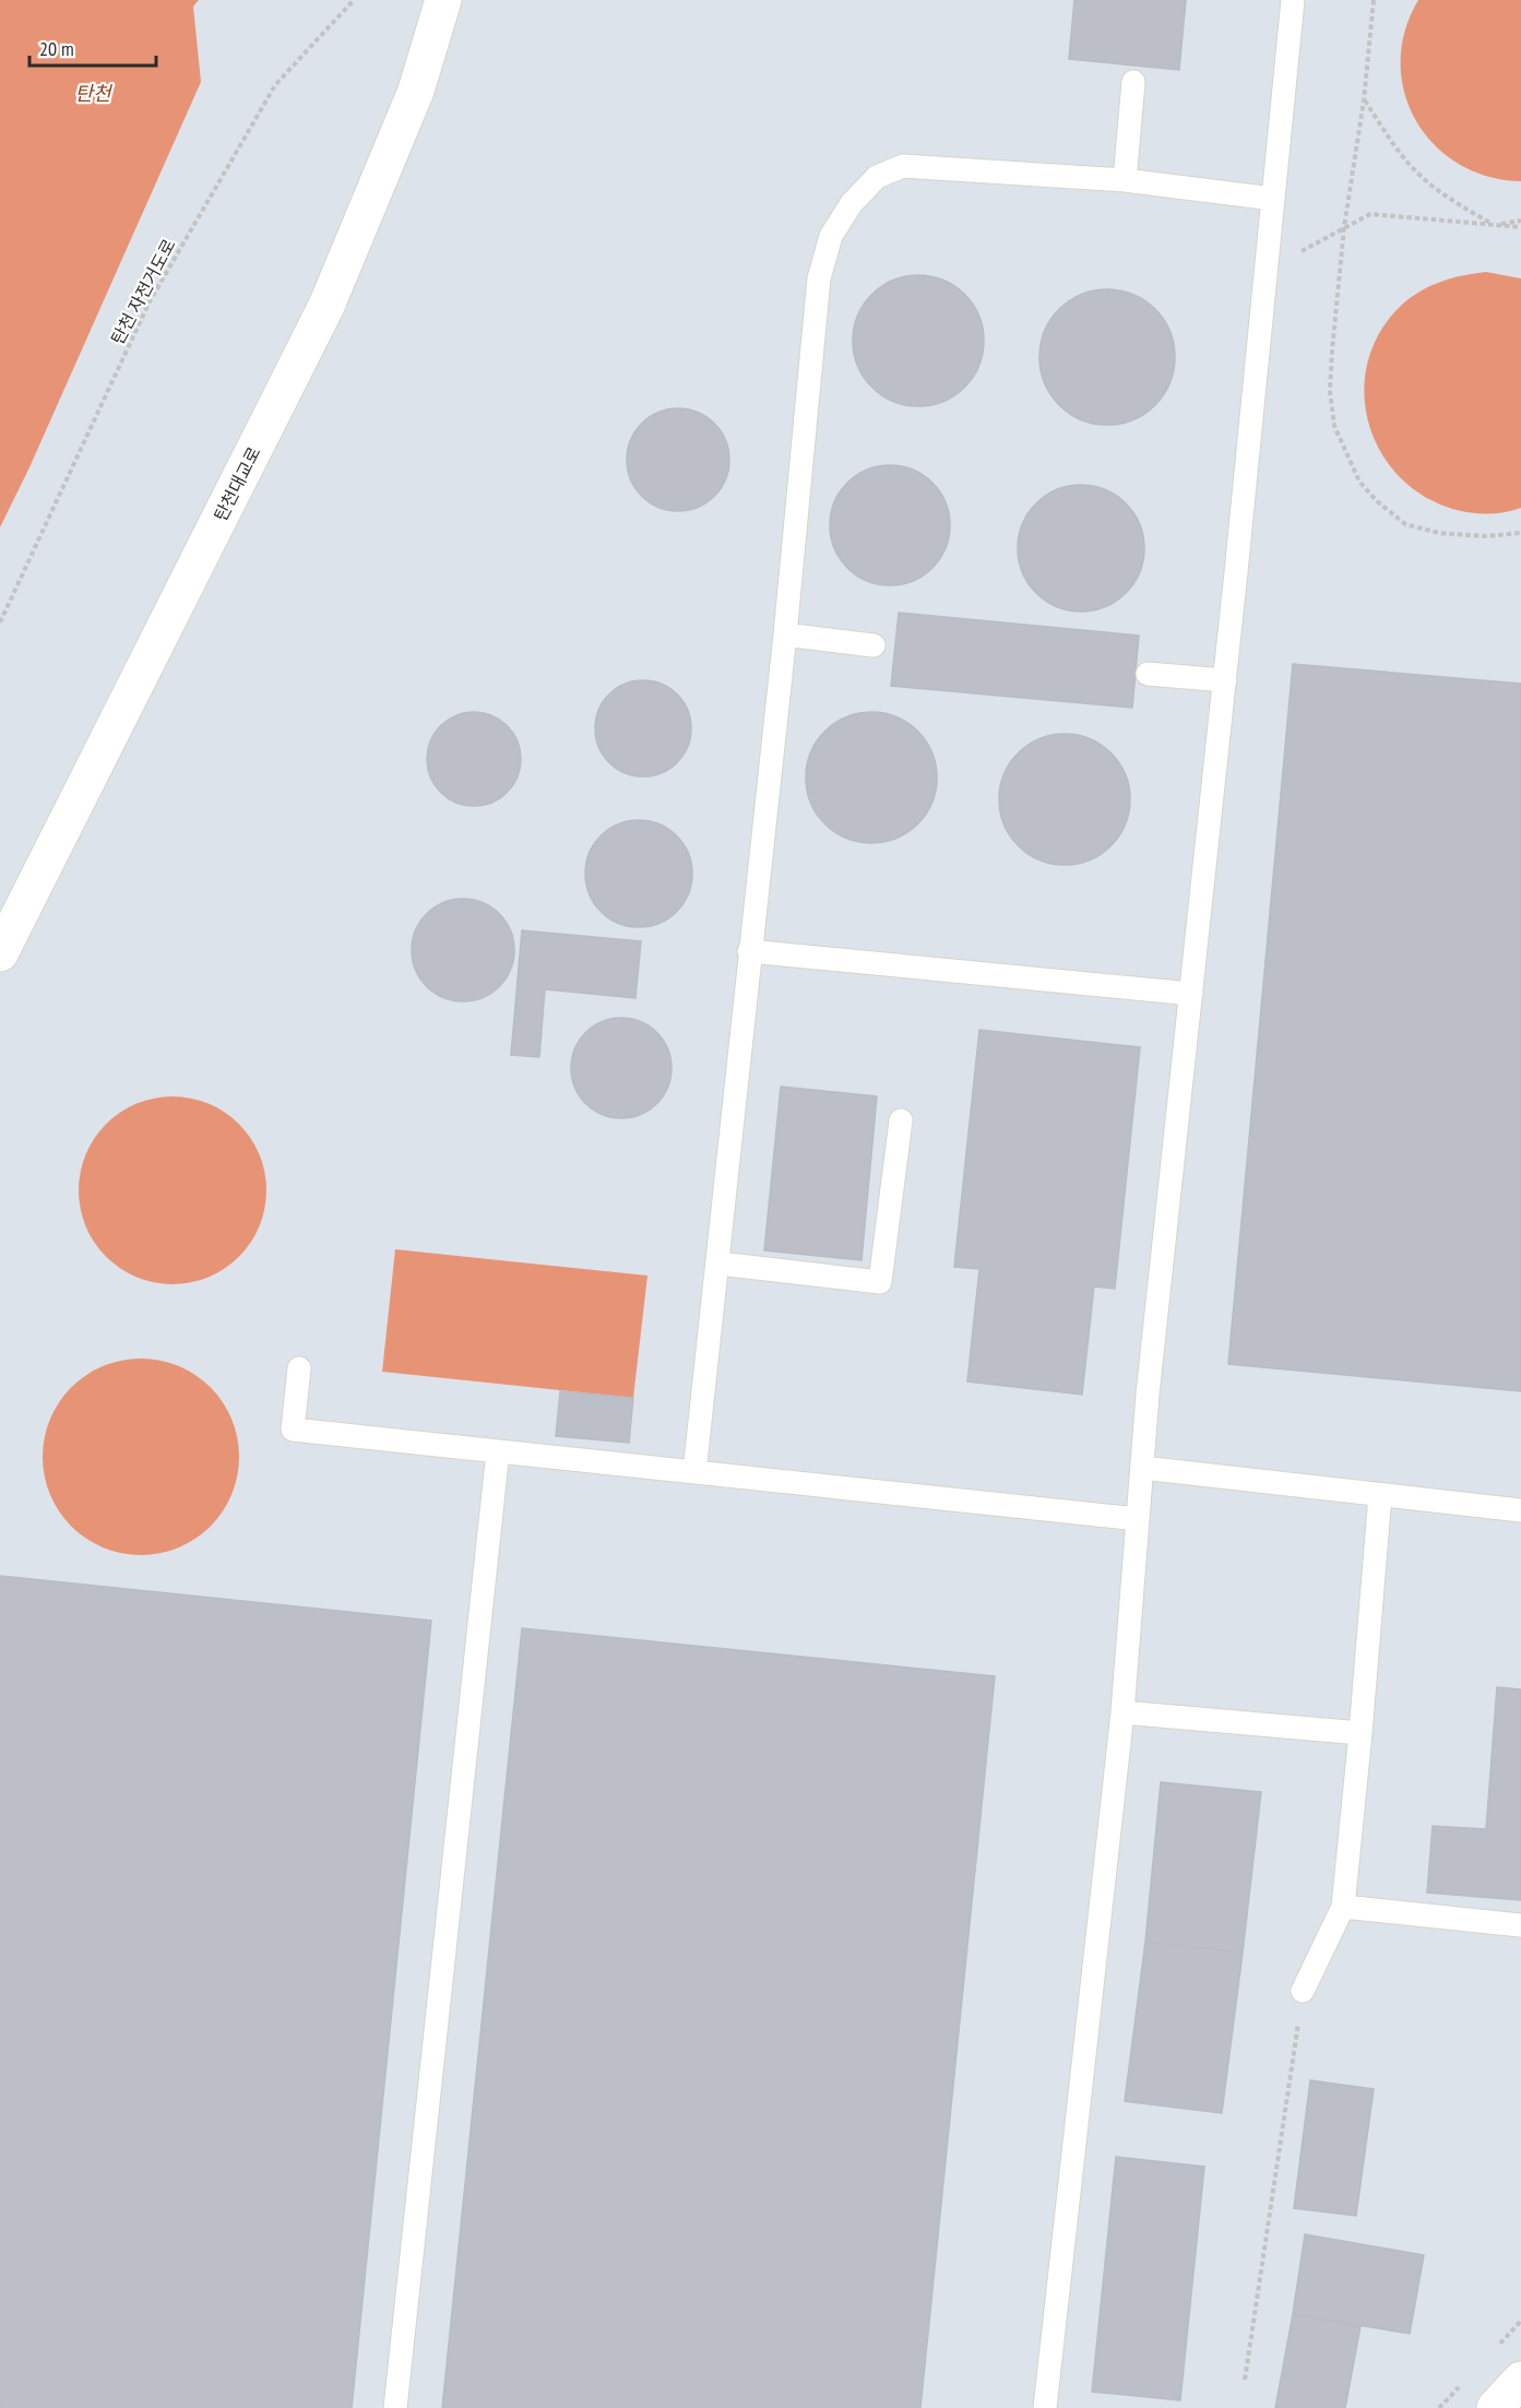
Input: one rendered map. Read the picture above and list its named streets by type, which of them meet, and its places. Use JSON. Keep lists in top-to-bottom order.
{
  "streets": {
    "street": ["탄천대교로"],
    "path": ["탄천 자전거도로"]
  },
  "water": ["탄천"],
  "scale_bar": "20 m"
}
